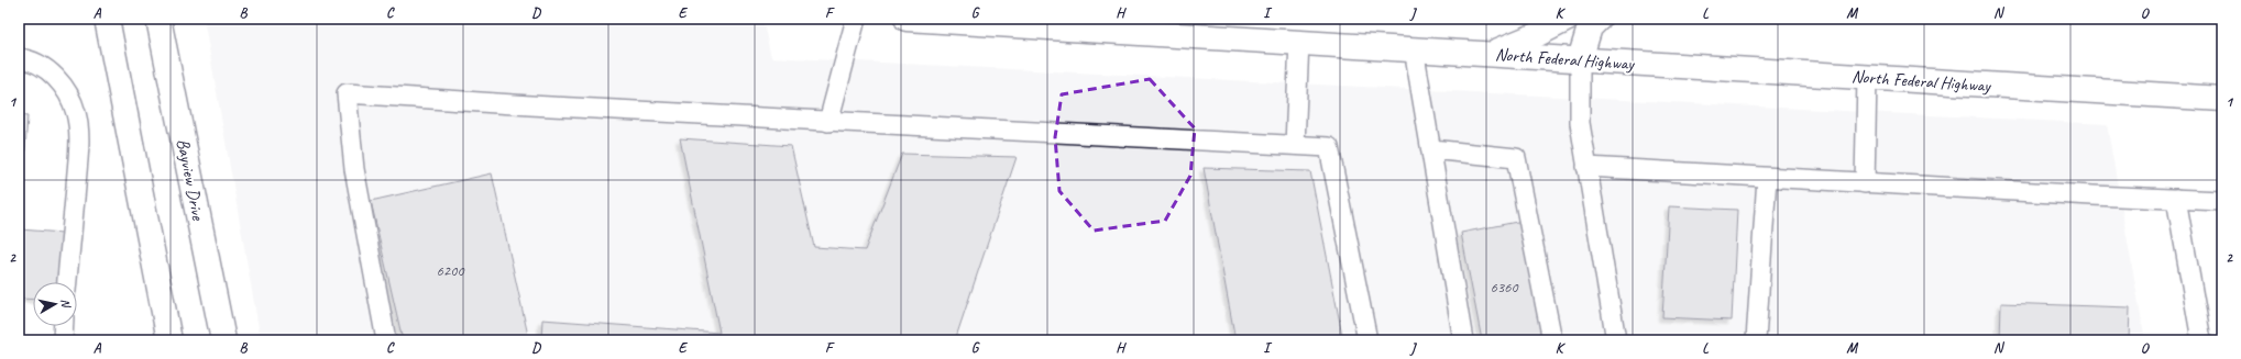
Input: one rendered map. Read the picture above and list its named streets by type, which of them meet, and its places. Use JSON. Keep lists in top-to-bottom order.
{
  "streets": {
    "main road": ["North Federal Highway", "Bayview Drive"]
  },
  "house_numbers": ["6200", "6360"],
  "north": "right",
  "grid": {
    "columns": [
      "A",
      "B",
      "C",
      "D",
      "E",
      "F",
      "G",
      "H",
      "I",
      "J",
      "K",
      "L",
      "M",
      "N",
      "O"
    ],
    "rows": ["1", "2"]
  }
}
